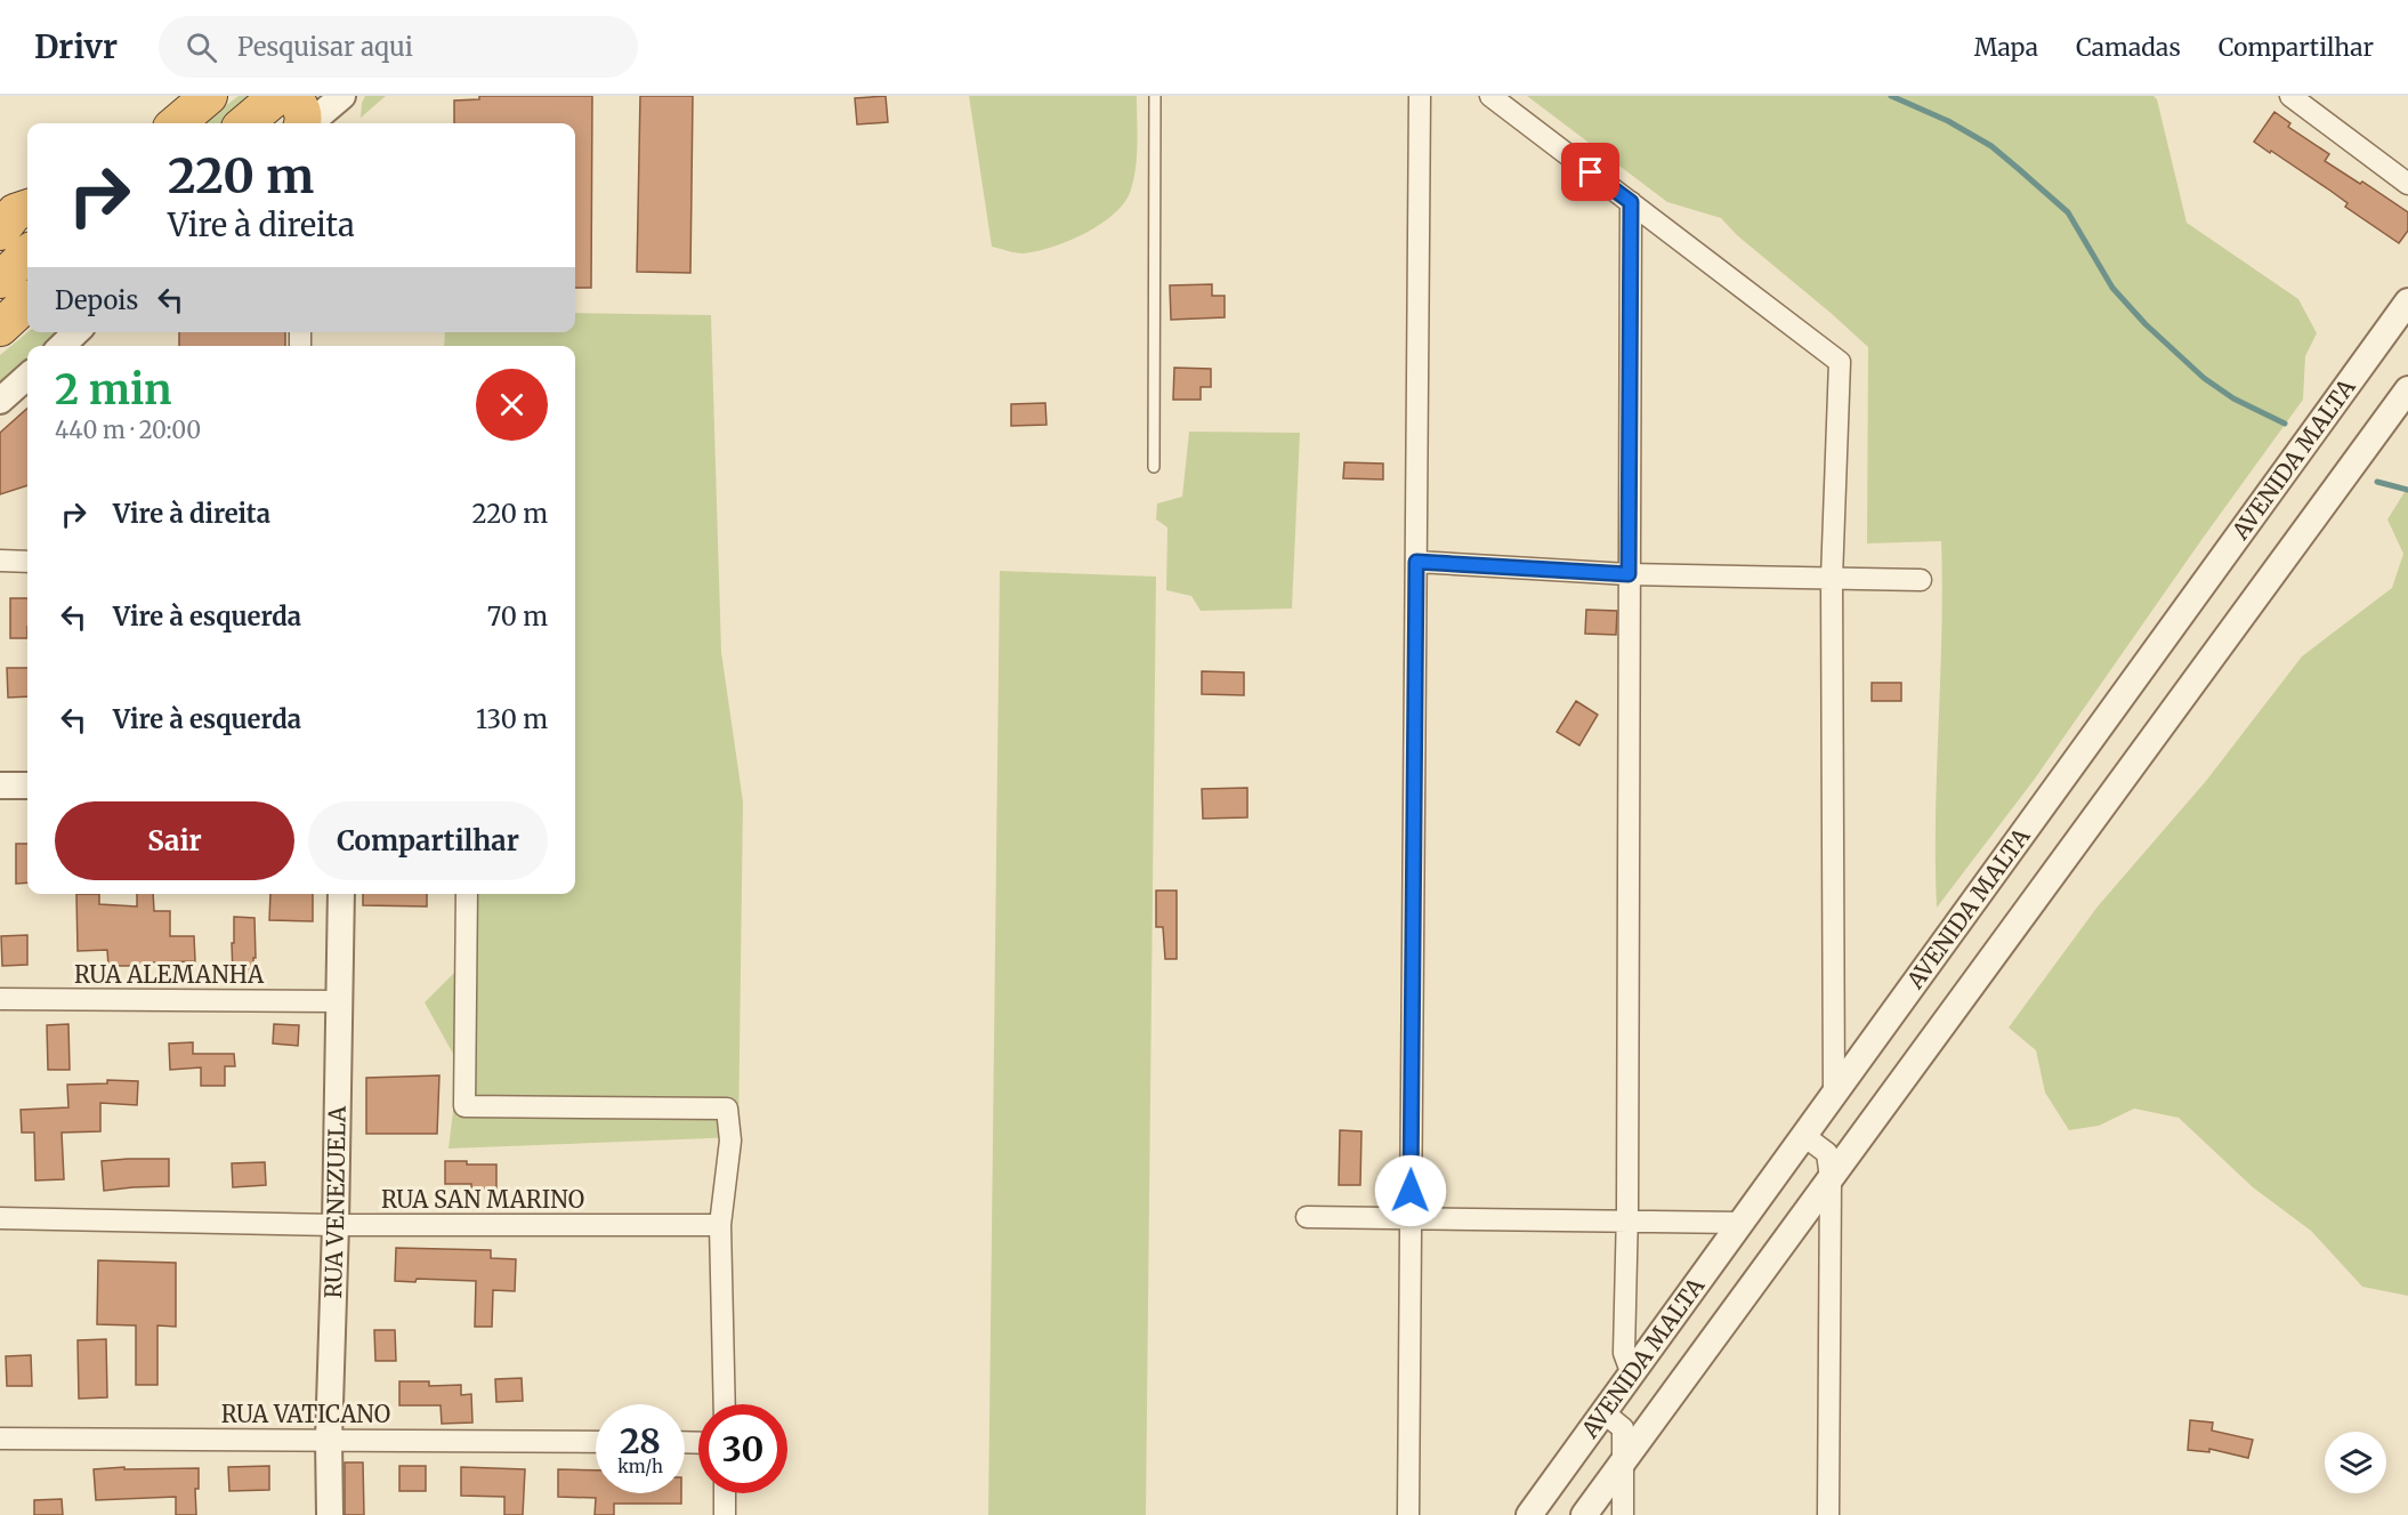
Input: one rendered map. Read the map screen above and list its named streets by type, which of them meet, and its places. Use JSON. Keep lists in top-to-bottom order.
{
  "streets": {
    "street": [
      "AVENIDA MALTA",
      "RUA ALEMANHA",
      "RUA SAN MARINO",
      "RUA VENEZUELA",
      "RUA VATICANO"
    ]
  },
  "crossings": [
    ["RUA ALEMANHA", "RUA VENEZUELA"],
    ["RUA SAN MARINO", "RUA VENEZUELA"],
    ["RUA VENEZUELA", "RUA VATICANO"]
  ],
  "page": {
    "header": "Drivr",
    "search": "Pesquisar aqui",
    "nav": ["Mapa", "Camadas", "Compartilhar"],
    "turn": ["220 m", "Vire à direita"],
    "then": "Depois",
    "heading": ["2 min", "440 m · 20:00"],
    "list": [
      {
        "name": "Vire à direita",
        "value": "220 m"
      },
      {
        "name": "Vire à esquerda",
        "value": "70 m"
      },
      {
        "name": "Vire à esquerda",
        "value": "130 m"
      }
    ],
    "buttons": ["Sair", "Compartilhar"],
    "speed": "28 km/h",
    "limit": "30"
  }
}
